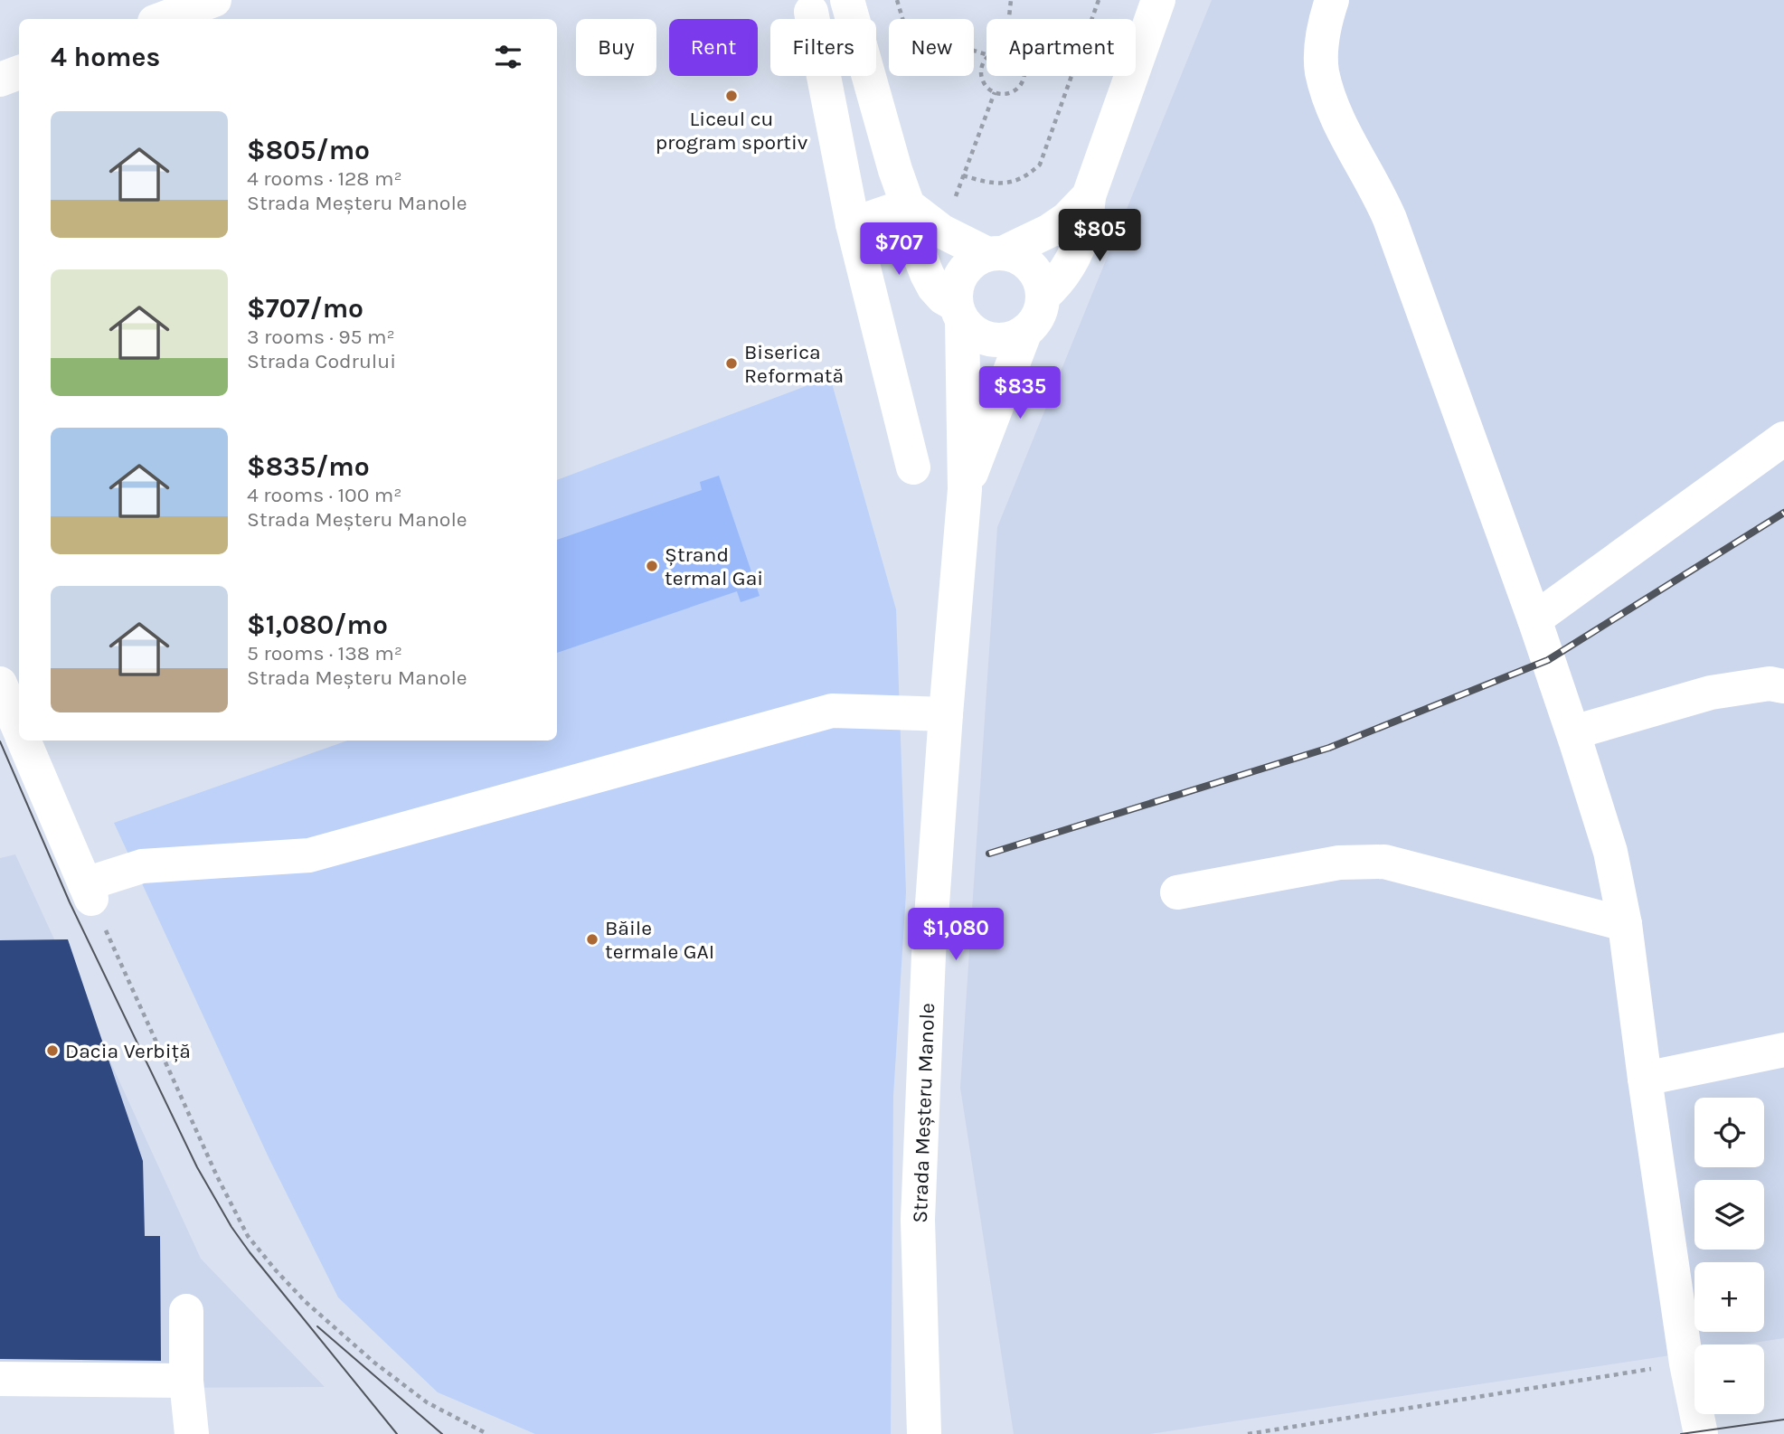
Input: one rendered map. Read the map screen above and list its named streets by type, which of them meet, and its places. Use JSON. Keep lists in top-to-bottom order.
{
  "streets": {
    "street": ["Strada Meșteru Manole"]
  },
  "places": [
    "Liceul cu program sportiv",
    "Biserica Reformată",
    "Ștrand termal Gai",
    "Băile termale GAI",
    "Dacia Verbiță"
  ],
  "page": {
    "chip": [
      "Buy",
      "Rent",
      "Filters",
      "New",
      "Apartment"
    ],
    "heading": "4 homes",
    "list": [
      {
        "name": "$805/mo",
        "note": "4 rooms · 128 m² · Strada Meșteru Manole"
      },
      {
        "name": "$707/mo",
        "note": "3 rooms · 95 m² · Strada Codrului"
      },
      {
        "name": "$835/mo",
        "note": "4 rooms · 100 m² · Strada Meșteru Manole"
      },
      {
        "name": "$1,080/mo",
        "note": "5 rooms · 138 m² · Strada Meșteru Manole"
      }
    ],
    "price": [
      "$805",
      "$707",
      "$835",
      "$1,080"
    ],
    "map_buttons": ["+", "−"]
  }
}
